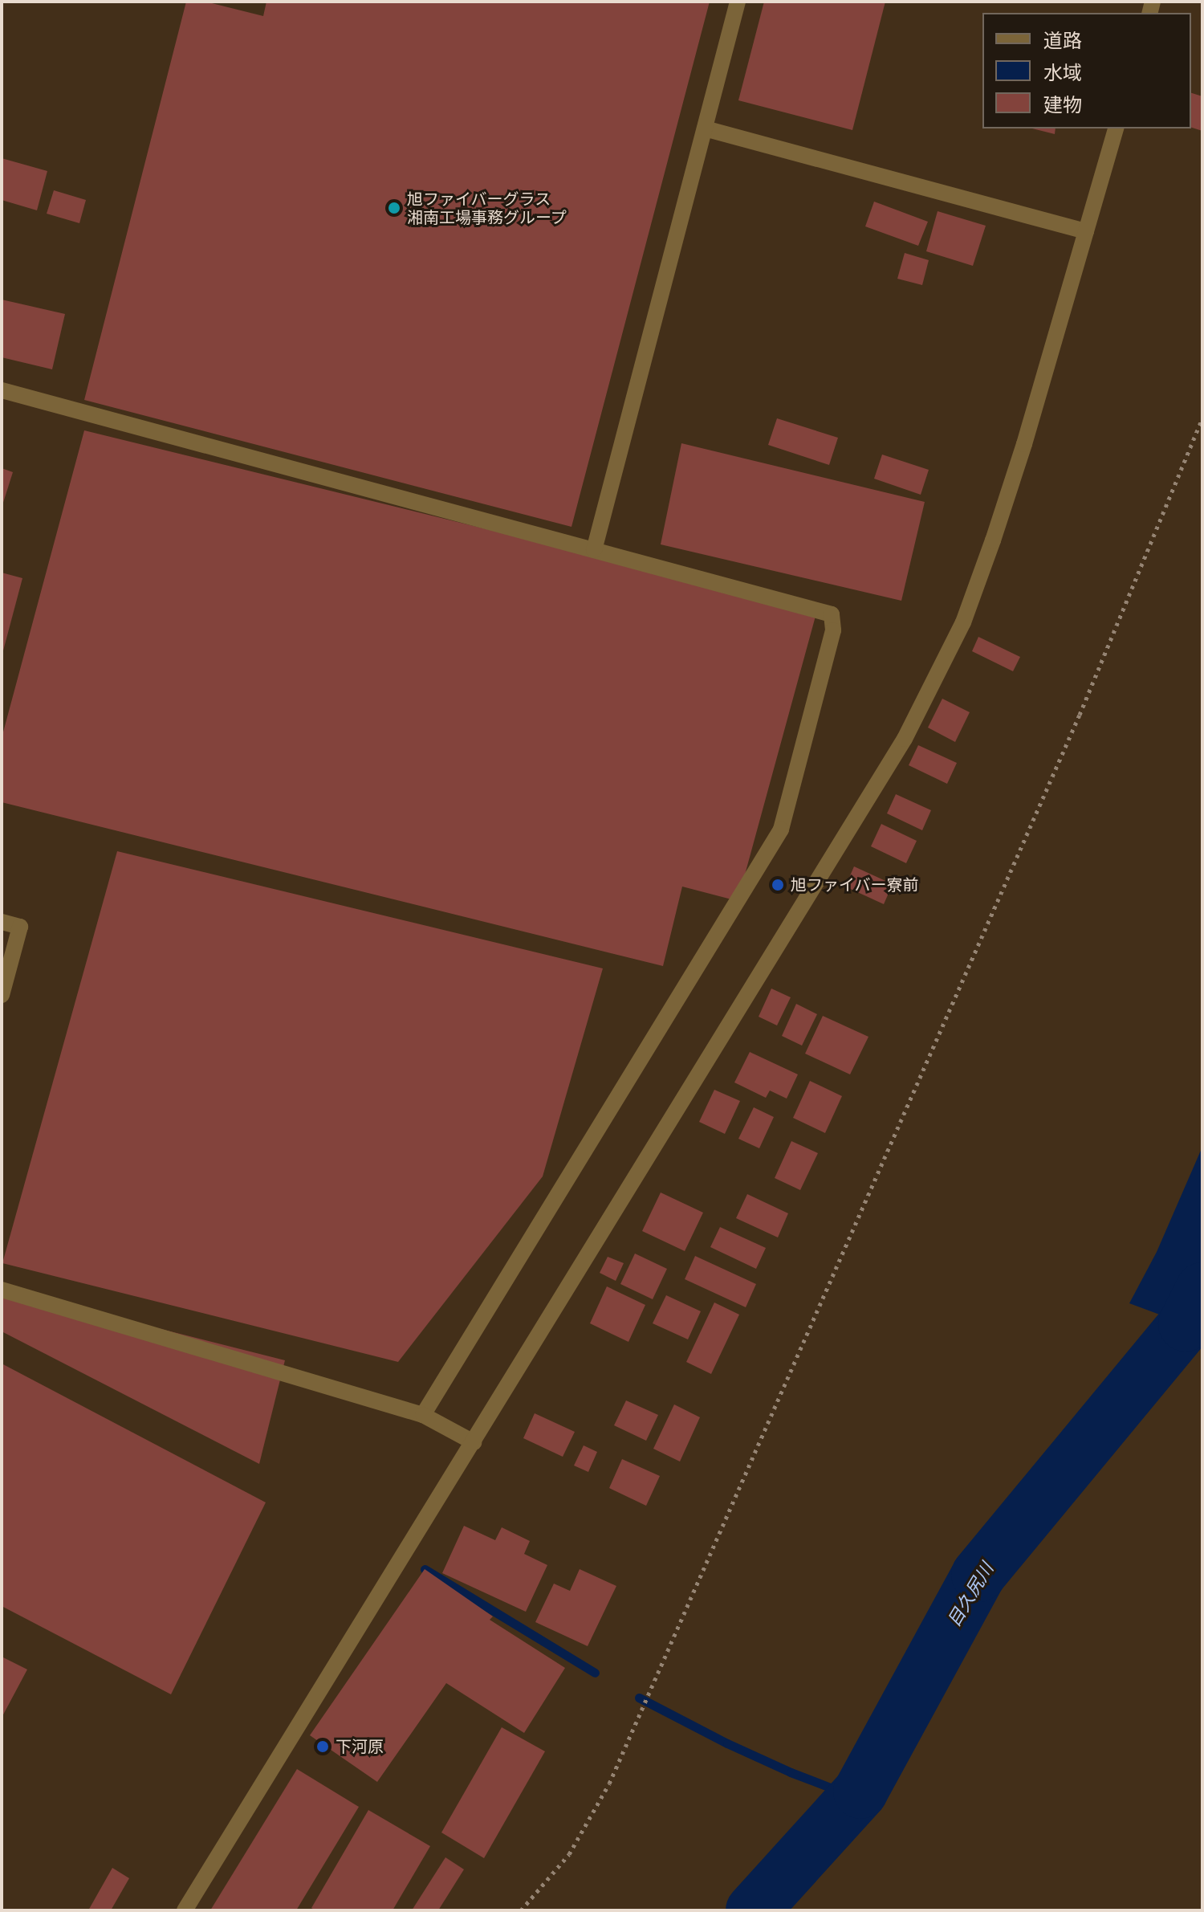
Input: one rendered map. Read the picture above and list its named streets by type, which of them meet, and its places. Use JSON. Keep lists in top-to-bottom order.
{
  "water": ["目久尻川"],
  "places": ["旭ファイバーグラス 湘南工場事務グループ", "旭ファイバー寮前", "下河原"],
  "legend": ["道路", "水域", "建物"]
}
